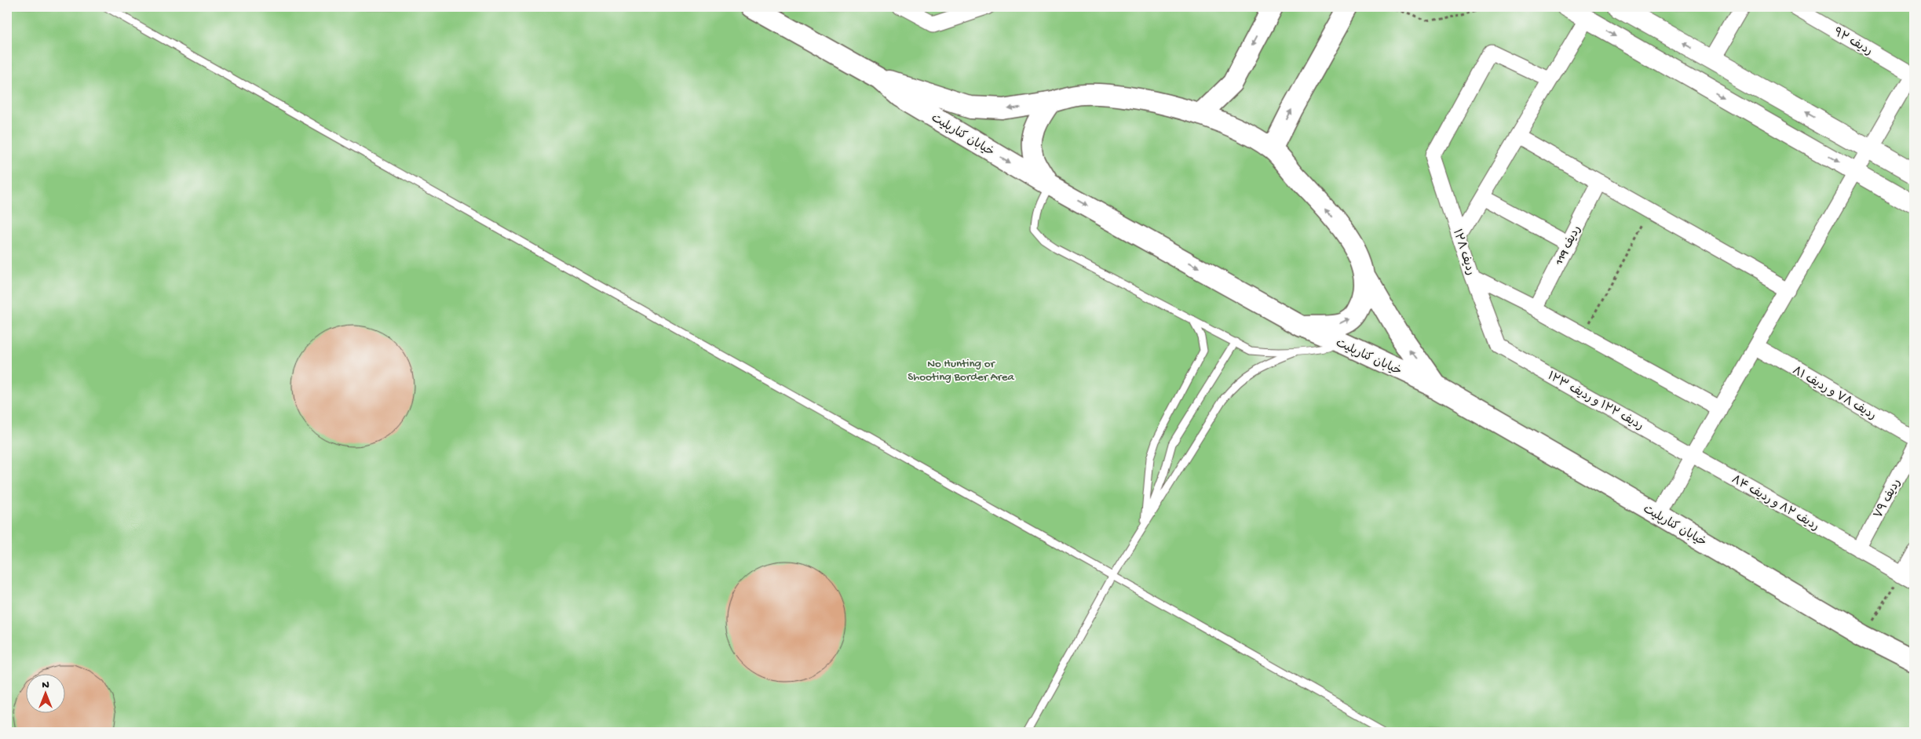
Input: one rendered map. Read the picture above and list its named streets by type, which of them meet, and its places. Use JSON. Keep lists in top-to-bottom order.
{
  "streets": {
    "main road": ["خیابان کنارپلیت"],
    "street": [
      "ردیف ۹۲",
      "ردیف 119",
      "ردیف ۱۲۸",
      "ردیف ۷۸ و ردیف ۸۱",
      "ردیف ۱۲۲ و ردیف ۱۲۳",
      "ردیف ۷۹",
      "ردیف ۸۲ و ردیف ۸۴"
    ]
  },
  "crossings": [
    ["ردیف ۱۲۸", "ردیف ۱۲۲ و ردیف ۱۲۳"],
    ["ردیف ۱۲۲ و ردیف ۱۲۳", "ردیف ۸۲ و ردیف ۸۴"],
    ["ردیف ۷۹", "ردیف ۸۲ و ردیف ۸۴"]
  ],
  "parks": ["No Hunting or Shooting Border Area"],
  "north": "top"
}
